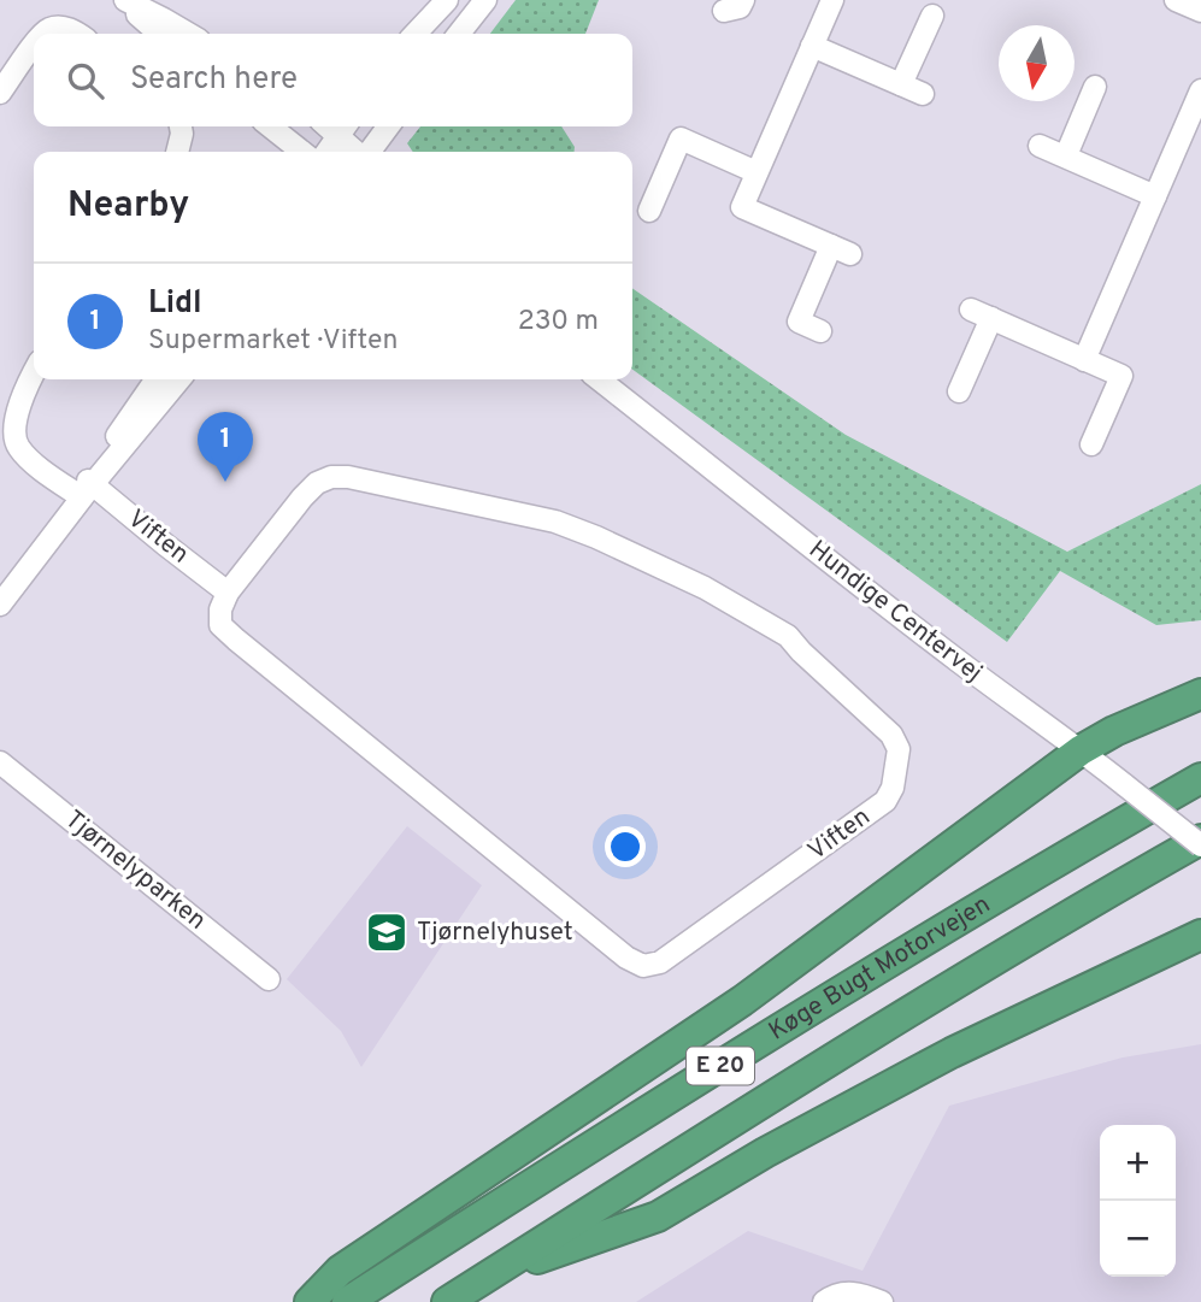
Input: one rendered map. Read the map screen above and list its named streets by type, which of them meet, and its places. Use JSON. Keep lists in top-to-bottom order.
{
  "streets": {
    "highway": ["Køge Bugt Motorvejen", "E 20"],
    "street": ["Viften", "Hundige Centervej", "Tjørnelyparken"]
  },
  "places": {
    "school or university": ["Tjørnelyhuset"]
  },
  "north": "bottom",
  "page": {
    "search": "Search here",
    "heading": "Nearby",
    "list": [
      {
        "mark": "1",
        "name": "Lidl",
        "note": "Supermarket · Viften",
        "value": "230 m"
      }
    ],
    "pins": "1",
    "map_buttons": ["+", "−"]
  }
}
